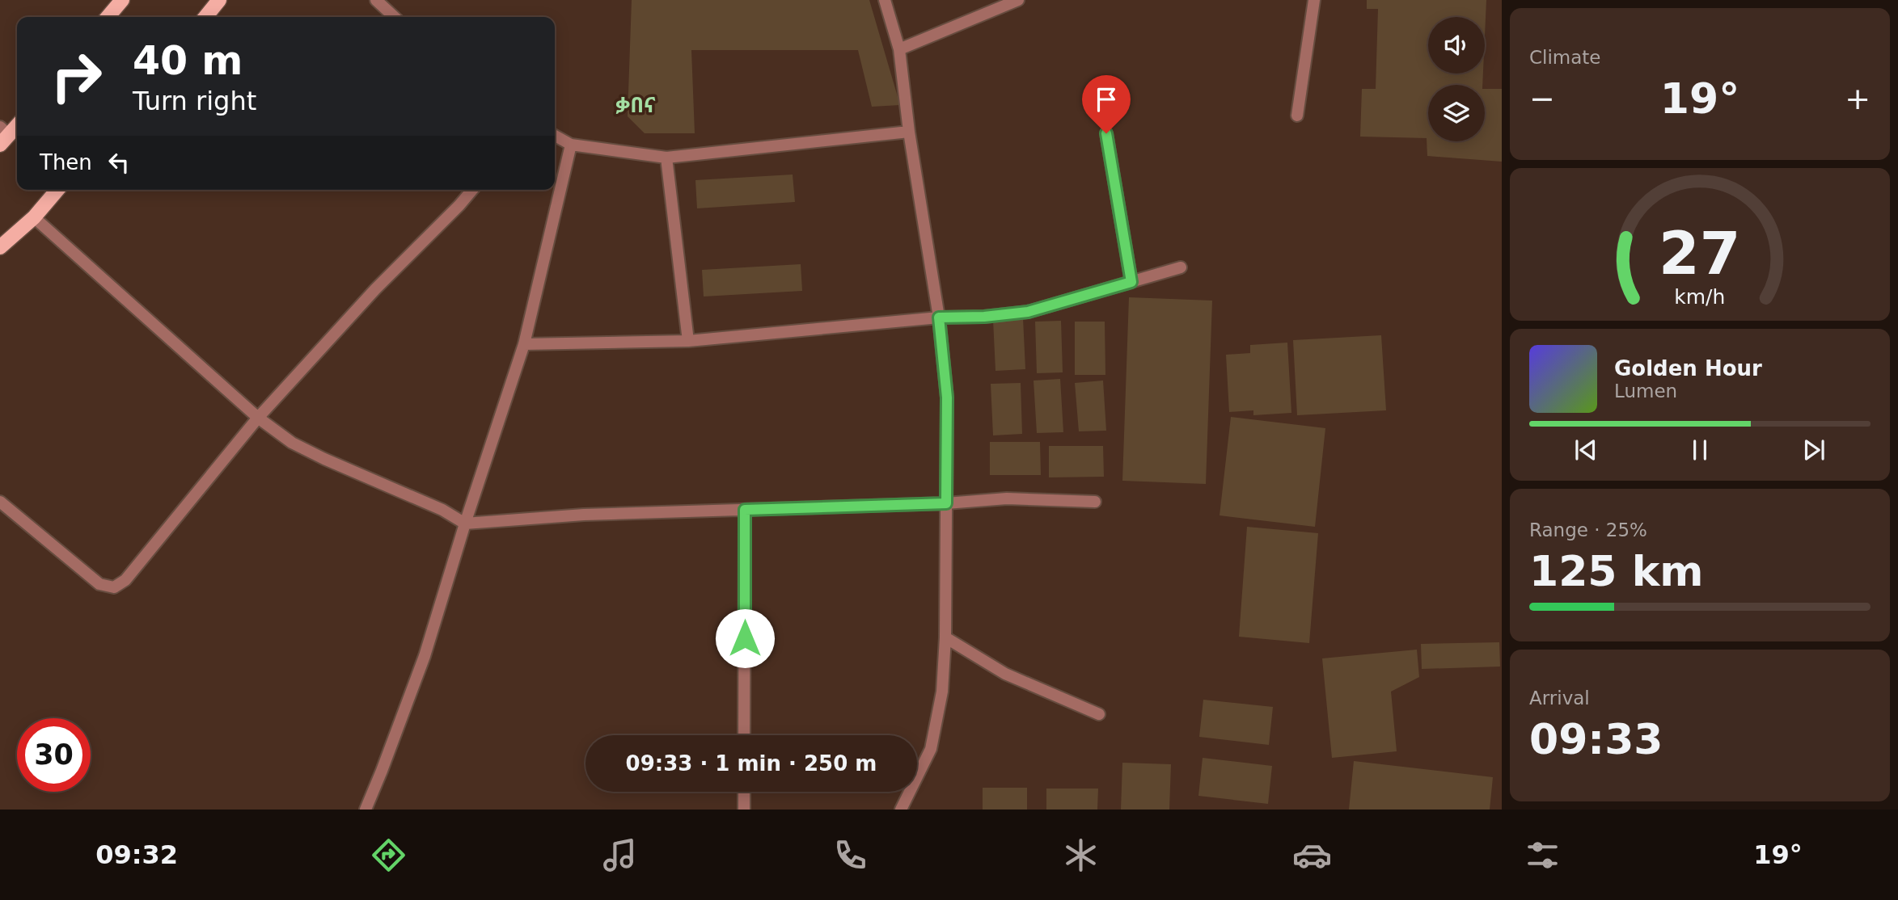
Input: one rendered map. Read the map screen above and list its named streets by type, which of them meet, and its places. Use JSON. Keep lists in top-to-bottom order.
{
  "districts": ["ቃበና"],
  "page": {
    "tile": [
      "Climate",
      ["Range · 25%", "125 km"],
      ["Arrival", "09:33"]
    ],
    "turn": ["40 m", "Turn right"],
    "heat": ["−", "19°", "+"],
    "then": "Then",
    "song": ["Golden Hour", "Lumen"],
    "limit": "30",
    "trip": "09:33 · 1 min · 250 m",
    "tabs": ["09:32", "19°"],
    "gauge": ["27", "km/h"]
  }
}
